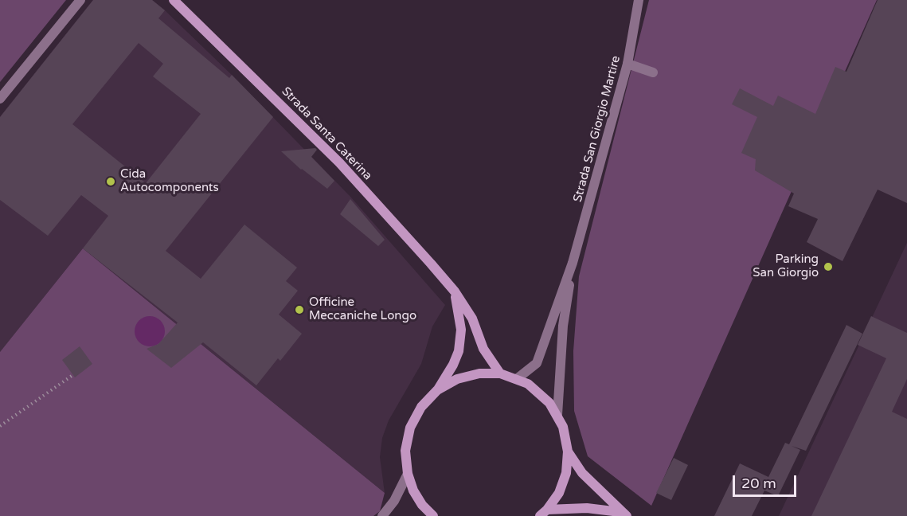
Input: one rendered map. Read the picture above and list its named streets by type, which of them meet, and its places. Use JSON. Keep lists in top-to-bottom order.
{
  "streets": {
    "street": ["Strada San Giorgio Martire", "Strada Santa Caterina"]
  },
  "places": ["Cida Autocomponents", "Parking San Giorgio", "Officine Meccaniche Longo"],
  "scale_bar": "20 m"
}
